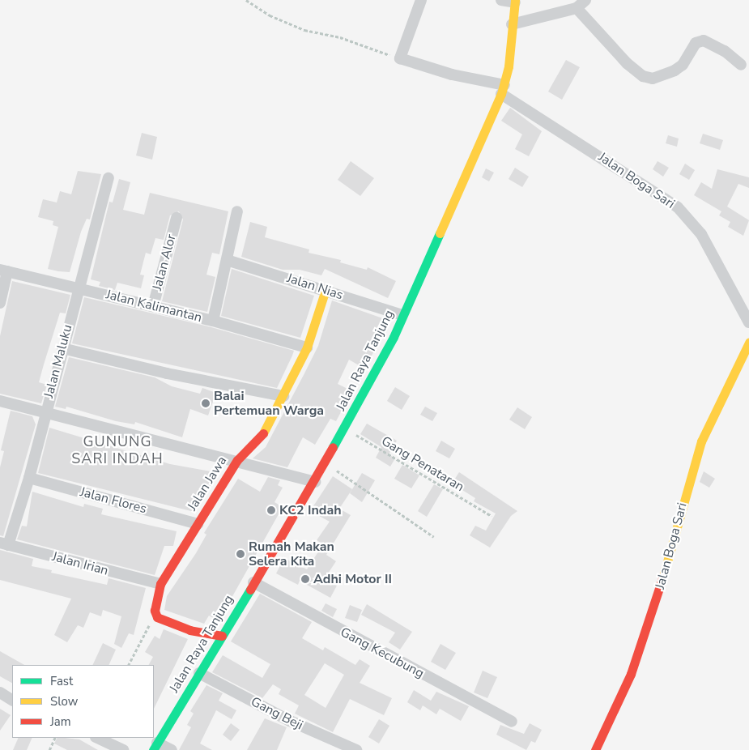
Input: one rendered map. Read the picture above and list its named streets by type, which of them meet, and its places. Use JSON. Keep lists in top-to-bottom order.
{
  "streets": {
    "street": [
      "Jalan Boga Sari",
      "Jalan Alor",
      "Jalan Nias",
      "Jalan Kalimantan",
      "Jalan Raya Tanjung",
      "Jalan Maluku",
      "Jalan Jawa",
      "Jalan Flores",
      "Jalan Irian",
      "Gang Kecubung",
      "Gang Beji"
    ],
    "path": ["Gang Penataran"]
  },
  "crossings": [
    ["Jalan Boga Sari", "Jalan Raya Tanjung"],
    ["Jalan Alor", "Jalan Kalimantan"],
    ["Jalan Nias", "Jalan Raya Tanjung"],
    ["Jalan Nias", "Jalan Jawa"],
    ["Jalan Kalimantan", "Jalan Maluku"],
    ["Jalan Kalimantan", "Jalan Jawa"],
    ["Jalan Raya Tanjung", "Gang Penataran"],
    ["Jalan Raya Tanjung", "Gang Kecubung"],
    ["Jalan Raya Tanjung", "Gang Beji"],
    ["Jalan Maluku", "Jalan Flores"],
    ["Jalan Maluku", "Jalan Irian"],
    ["Jalan Jawa", "Jalan Flores"],
    ["Jalan Jawa", "Jalan Irian"]
  ],
  "districts": ["GUNUNG SARI INDAH"],
  "places": [
    "Balai Pertemuan Warga",
    "KC2 Indah",
    "Rumah Makan Selera Kita",
    "Adhi Motor II"
  ],
  "legend": ["Fast", "Slow", "Jam"]
}
